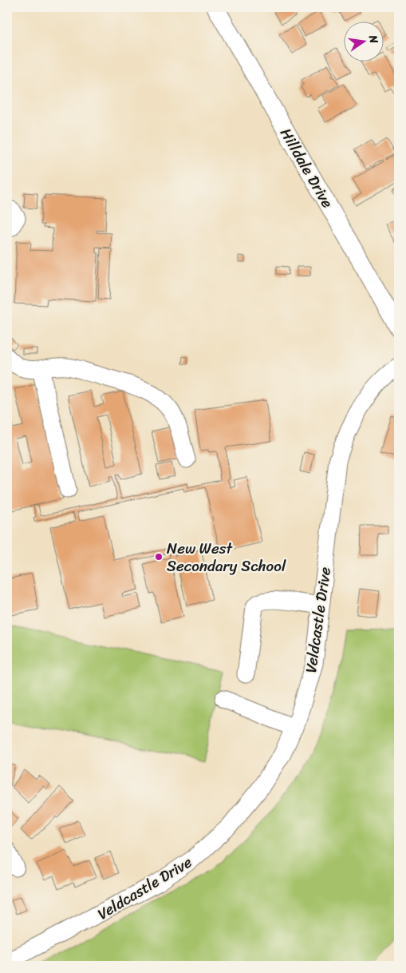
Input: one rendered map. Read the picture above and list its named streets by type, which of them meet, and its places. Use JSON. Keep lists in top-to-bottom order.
{
  "streets": {
    "street": ["Hilldale Drive", "Veldcastle Drive"]
  },
  "places": ["New West Secondary School"],
  "north": "right"
}
